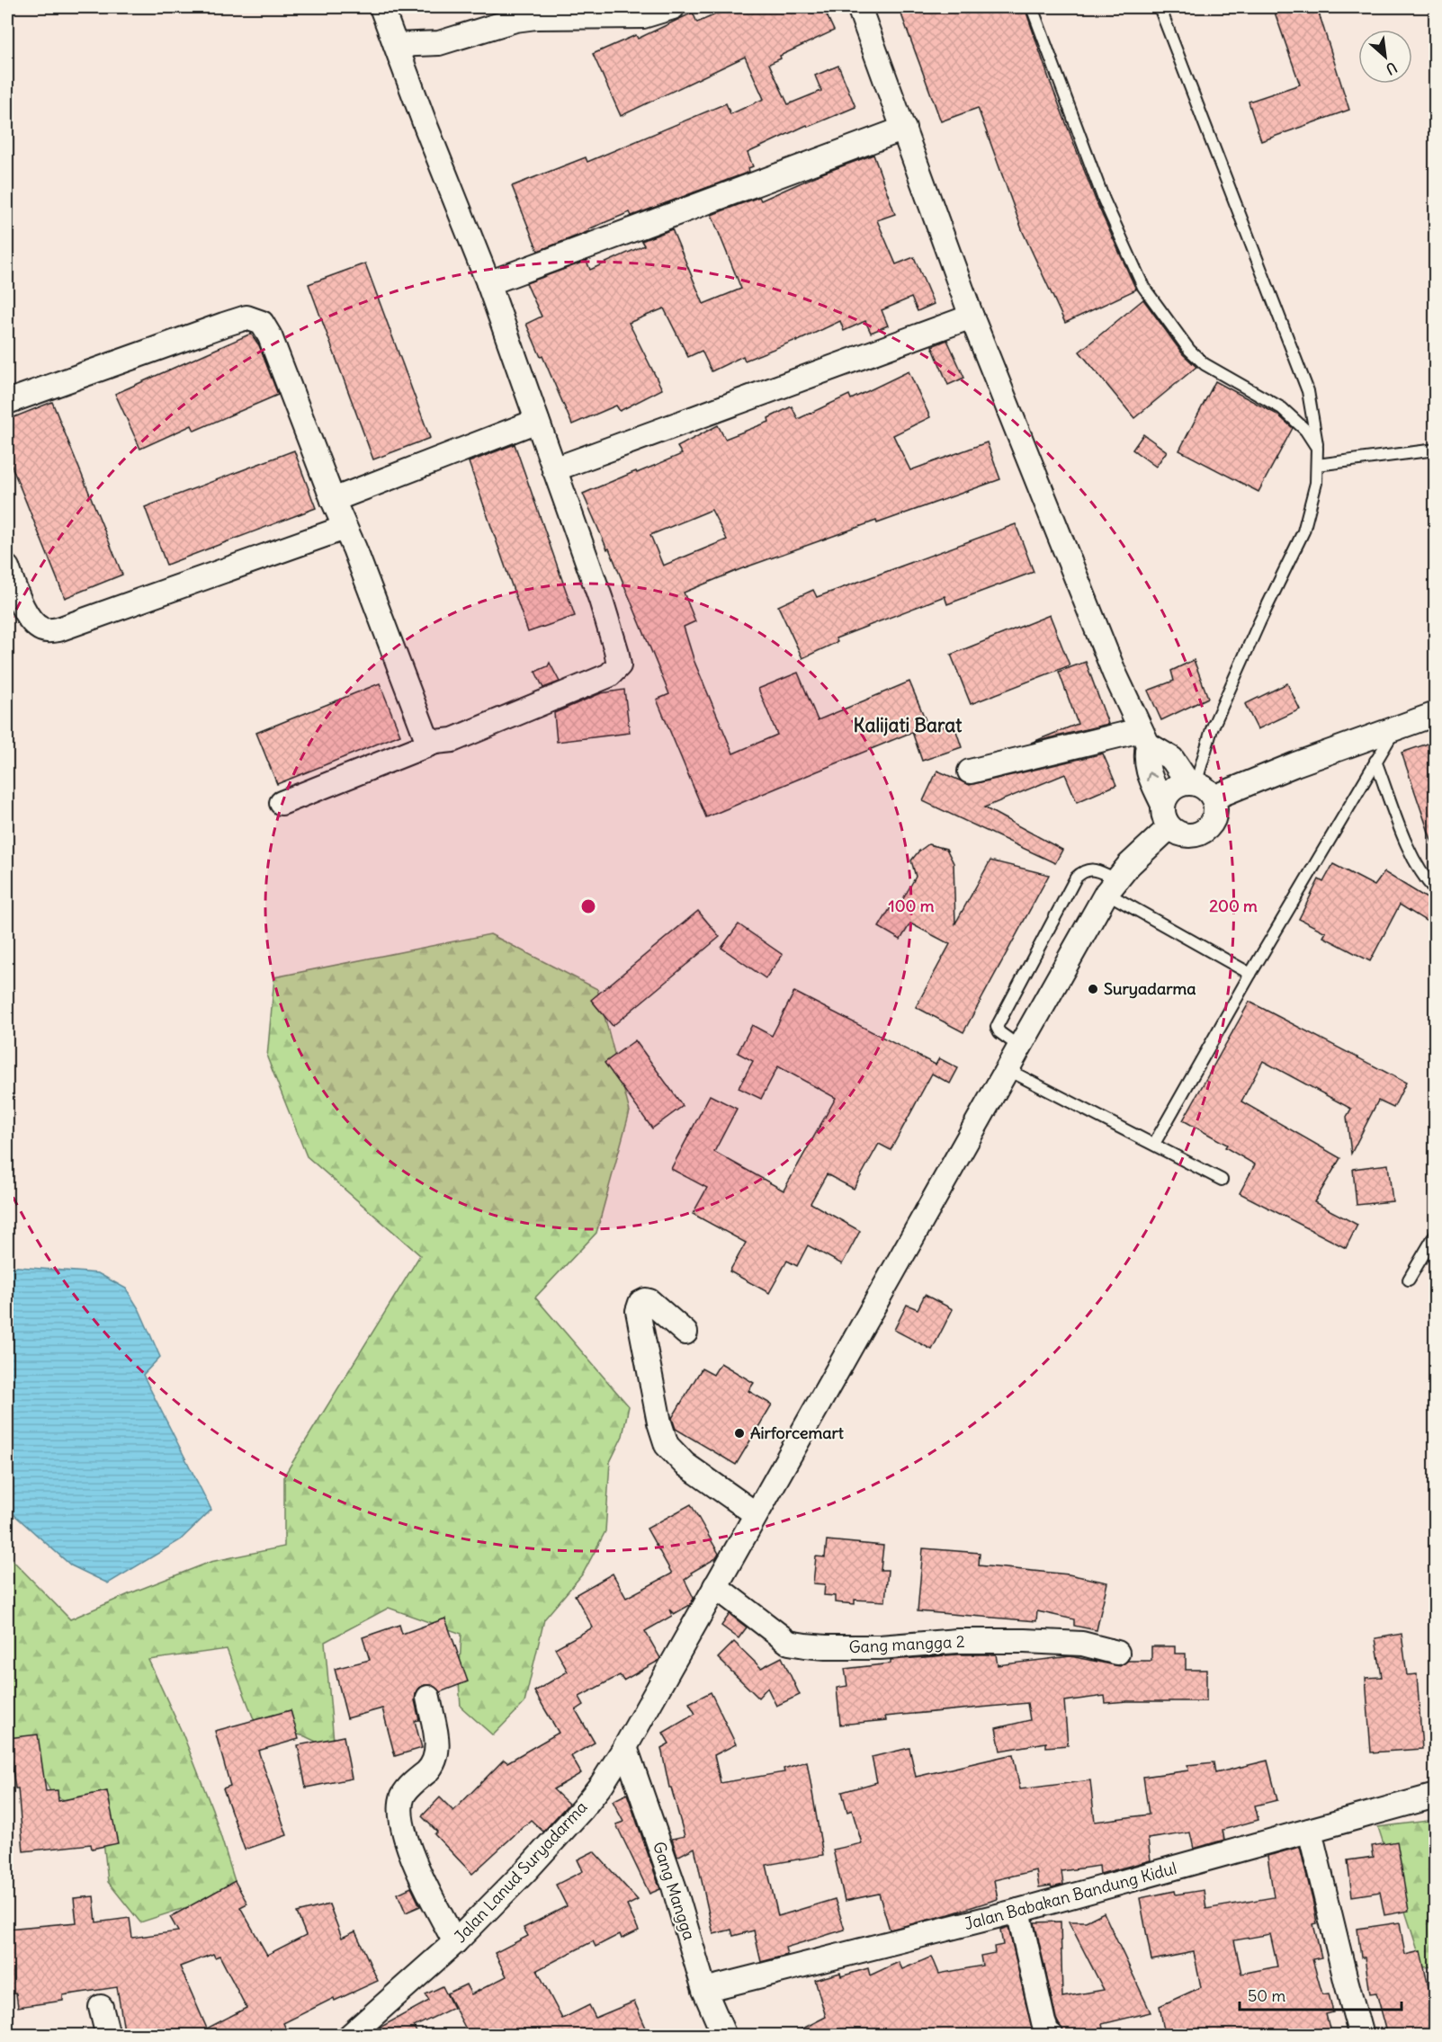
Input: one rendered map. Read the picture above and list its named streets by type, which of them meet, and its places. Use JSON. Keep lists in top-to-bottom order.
{
  "streets": {
    "street": [
      "Gang mangga 2",
      "Jalan Lanud Suryadarma",
      "Gang Mangga",
      "Jalan Babakan Bandung Kidul"
    ]
  },
  "crossings": [
    ["Gang mangga 2", "Jalan Lanud Suryadarma"],
    ["Jalan Lanud Suryadarma", "Gang Mangga"],
    ["Gang Mangga", "Jalan Babakan Bandung Kidul"]
  ],
  "districts": ["Kalijati Barat"],
  "places": ["Suryadarma", "Airforcemart"],
  "scale_bar": "50 m",
  "north": "bottom right",
  "rings": ["100 m", "200 m"]
}
